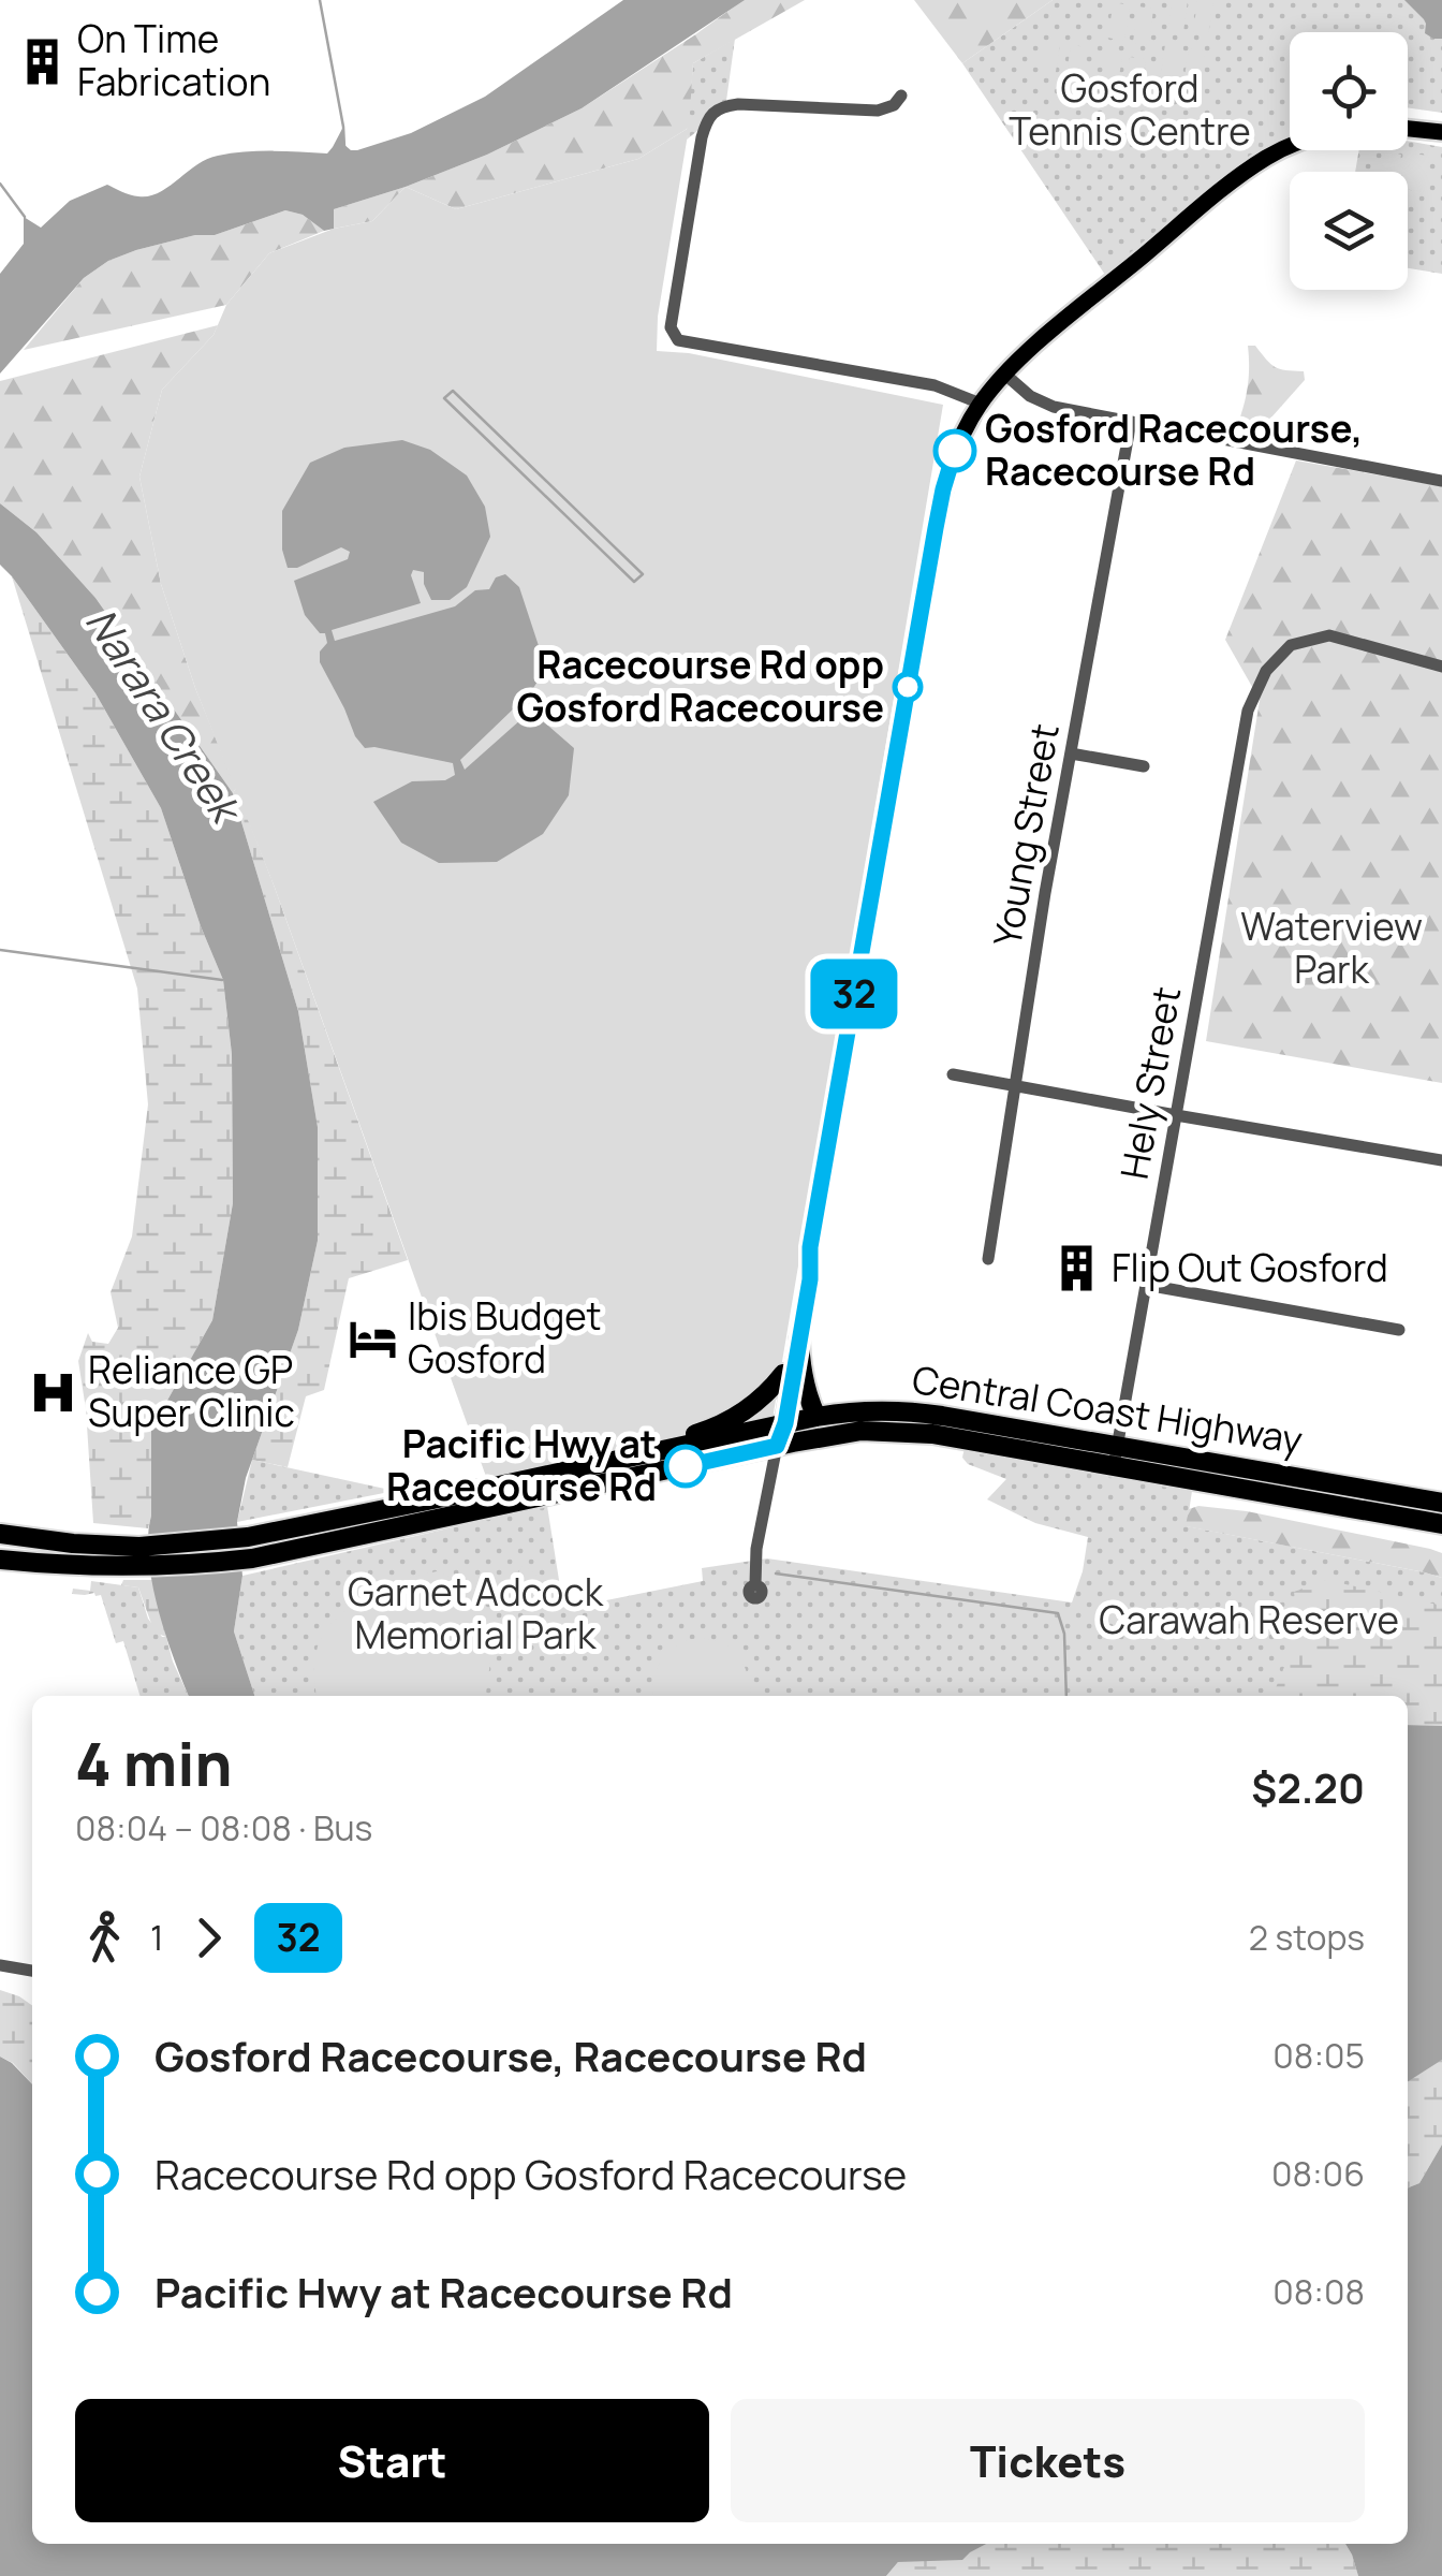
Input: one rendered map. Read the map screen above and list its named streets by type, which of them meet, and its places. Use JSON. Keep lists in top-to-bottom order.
{
  "streets": {
    "highway": ["Central Coast Highway"],
    "street": ["Young Street", "Hely Street"]
  },
  "crossings": [
    ["Hely Street", "Central Coast Highway"]
  ],
  "water": ["Narara Creek"],
  "parks": [
    "Gosford Tennis Centre",
    "Waterview Park",
    "Garnet Adcock Memorial Park",
    "Carawah Reserve"
  ],
  "places": {
    "building": ["On Time Fabrication", "Flip Out Gosford"],
    "other": ["Gosford Racecourse, Racecourse Rd", "Racecourse Rd opp Gosford Racecourse", "Pacific Hwy at Racecourse Rd"],
    "hotel": ["Ibis Budget Gosford"],
    "hospital": ["Reliance GP Super Clinic"]
  },
  "lines": ["bus line 32"],
  "page": {
    "on_map": "32",
    "heading": ["4 min", "08:04 – 08:08 · Bus", "$2.20"],
    "legs": ["1", "32", "2 stops"],
    "list": [
      {
        "name": "Gosford Racecourse, Racecourse Rd",
        "value": "08:05"
      },
      {
        "name": "Racecourse Rd opp Gosford Racecourse",
        "value": "08:06"
      },
      {
        "name": "Pacific Hwy at Racecourse Rd",
        "value": "08:08"
      }
    ],
    "buttons": ["Start", "Tickets"]
  }
}
